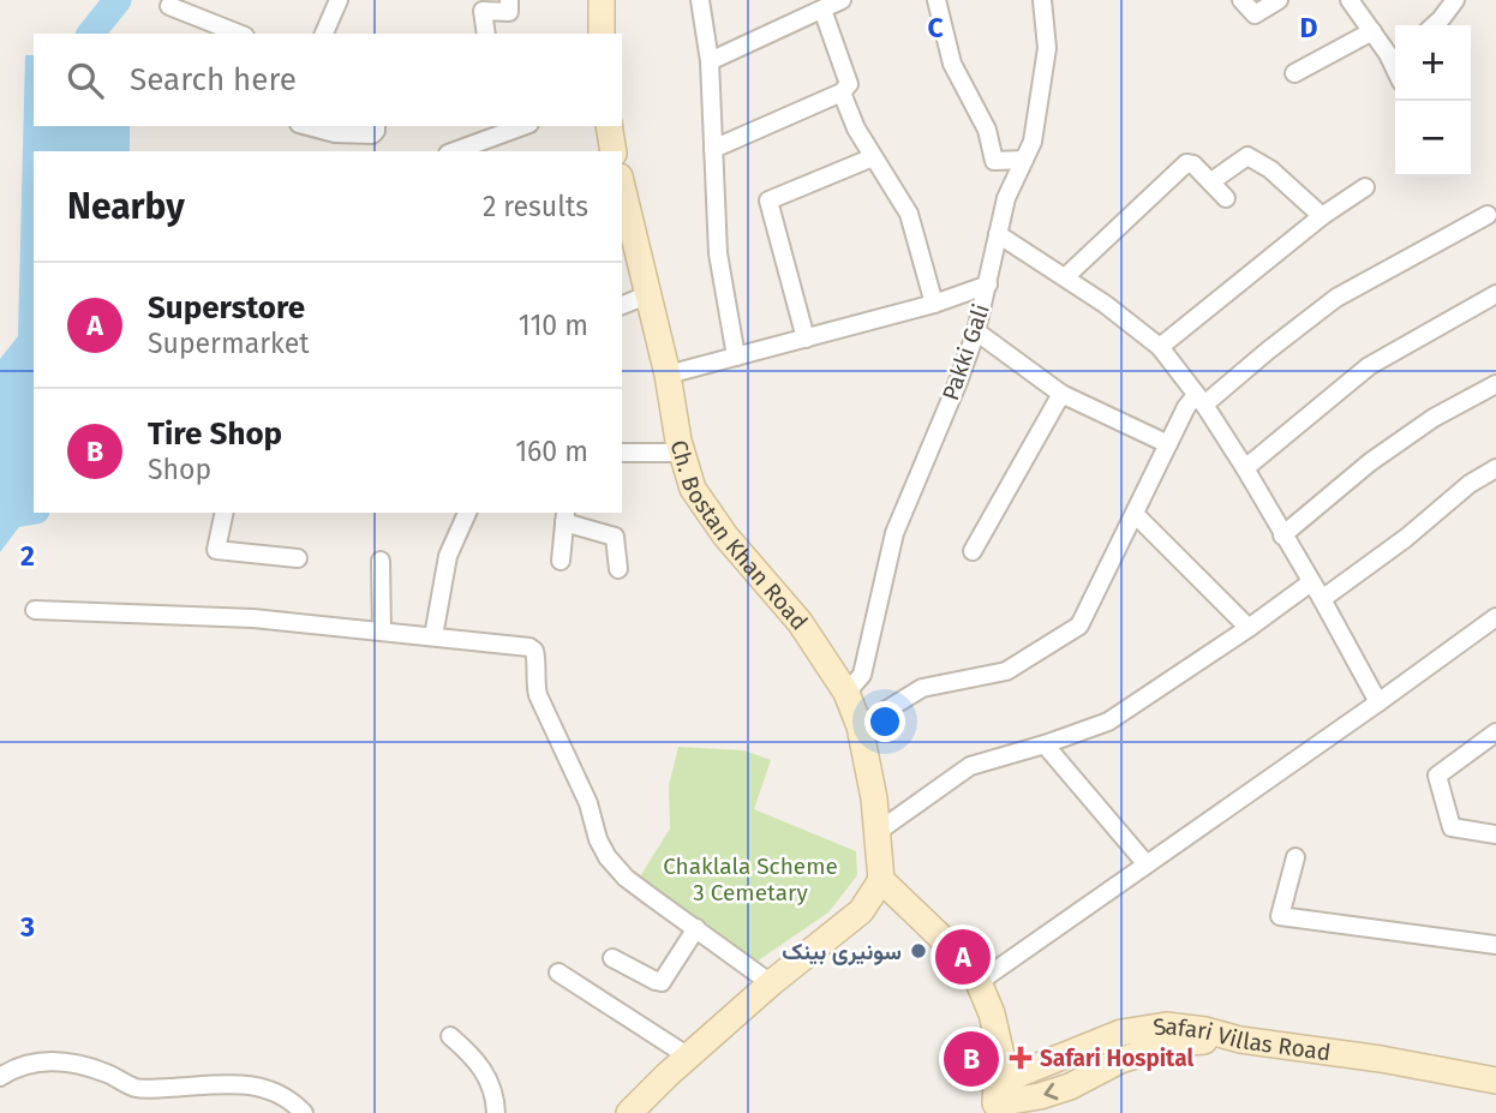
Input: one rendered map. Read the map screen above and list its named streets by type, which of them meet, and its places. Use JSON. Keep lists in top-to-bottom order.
{
  "streets": {
    "main road": ["Ch. Bostan Khan Road", "Safari Villas Road"],
    "street": ["Pakki Gali"]
  },
  "crossings": [
    ["Pakki Gali", "Ch. Bostan Khan Road"]
  ],
  "parks": ["Chaklala Scheme 3 Cemetary"],
  "places": {
    "other": ["سونیری بینک"],
    "health": ["Safari Hospital"]
  },
  "page": {
    "map_buttons": ["+", "−"],
    "search": "Search here",
    "heading": ["Nearby", "2 results"],
    "list": [
      {
        "mark": "A",
        "name": "Superstore",
        "note": "Supermarket",
        "value": "110 m"
      },
      {
        "mark": "B",
        "name": "Tire Shop",
        "note": "Shop",
        "value": "160 m"
      }
    ],
    "pins": ["A", "B"]
  },
  "grid": {
    "columns": ["C", "D"],
    "rows": ["2", "3"]
  }
}
